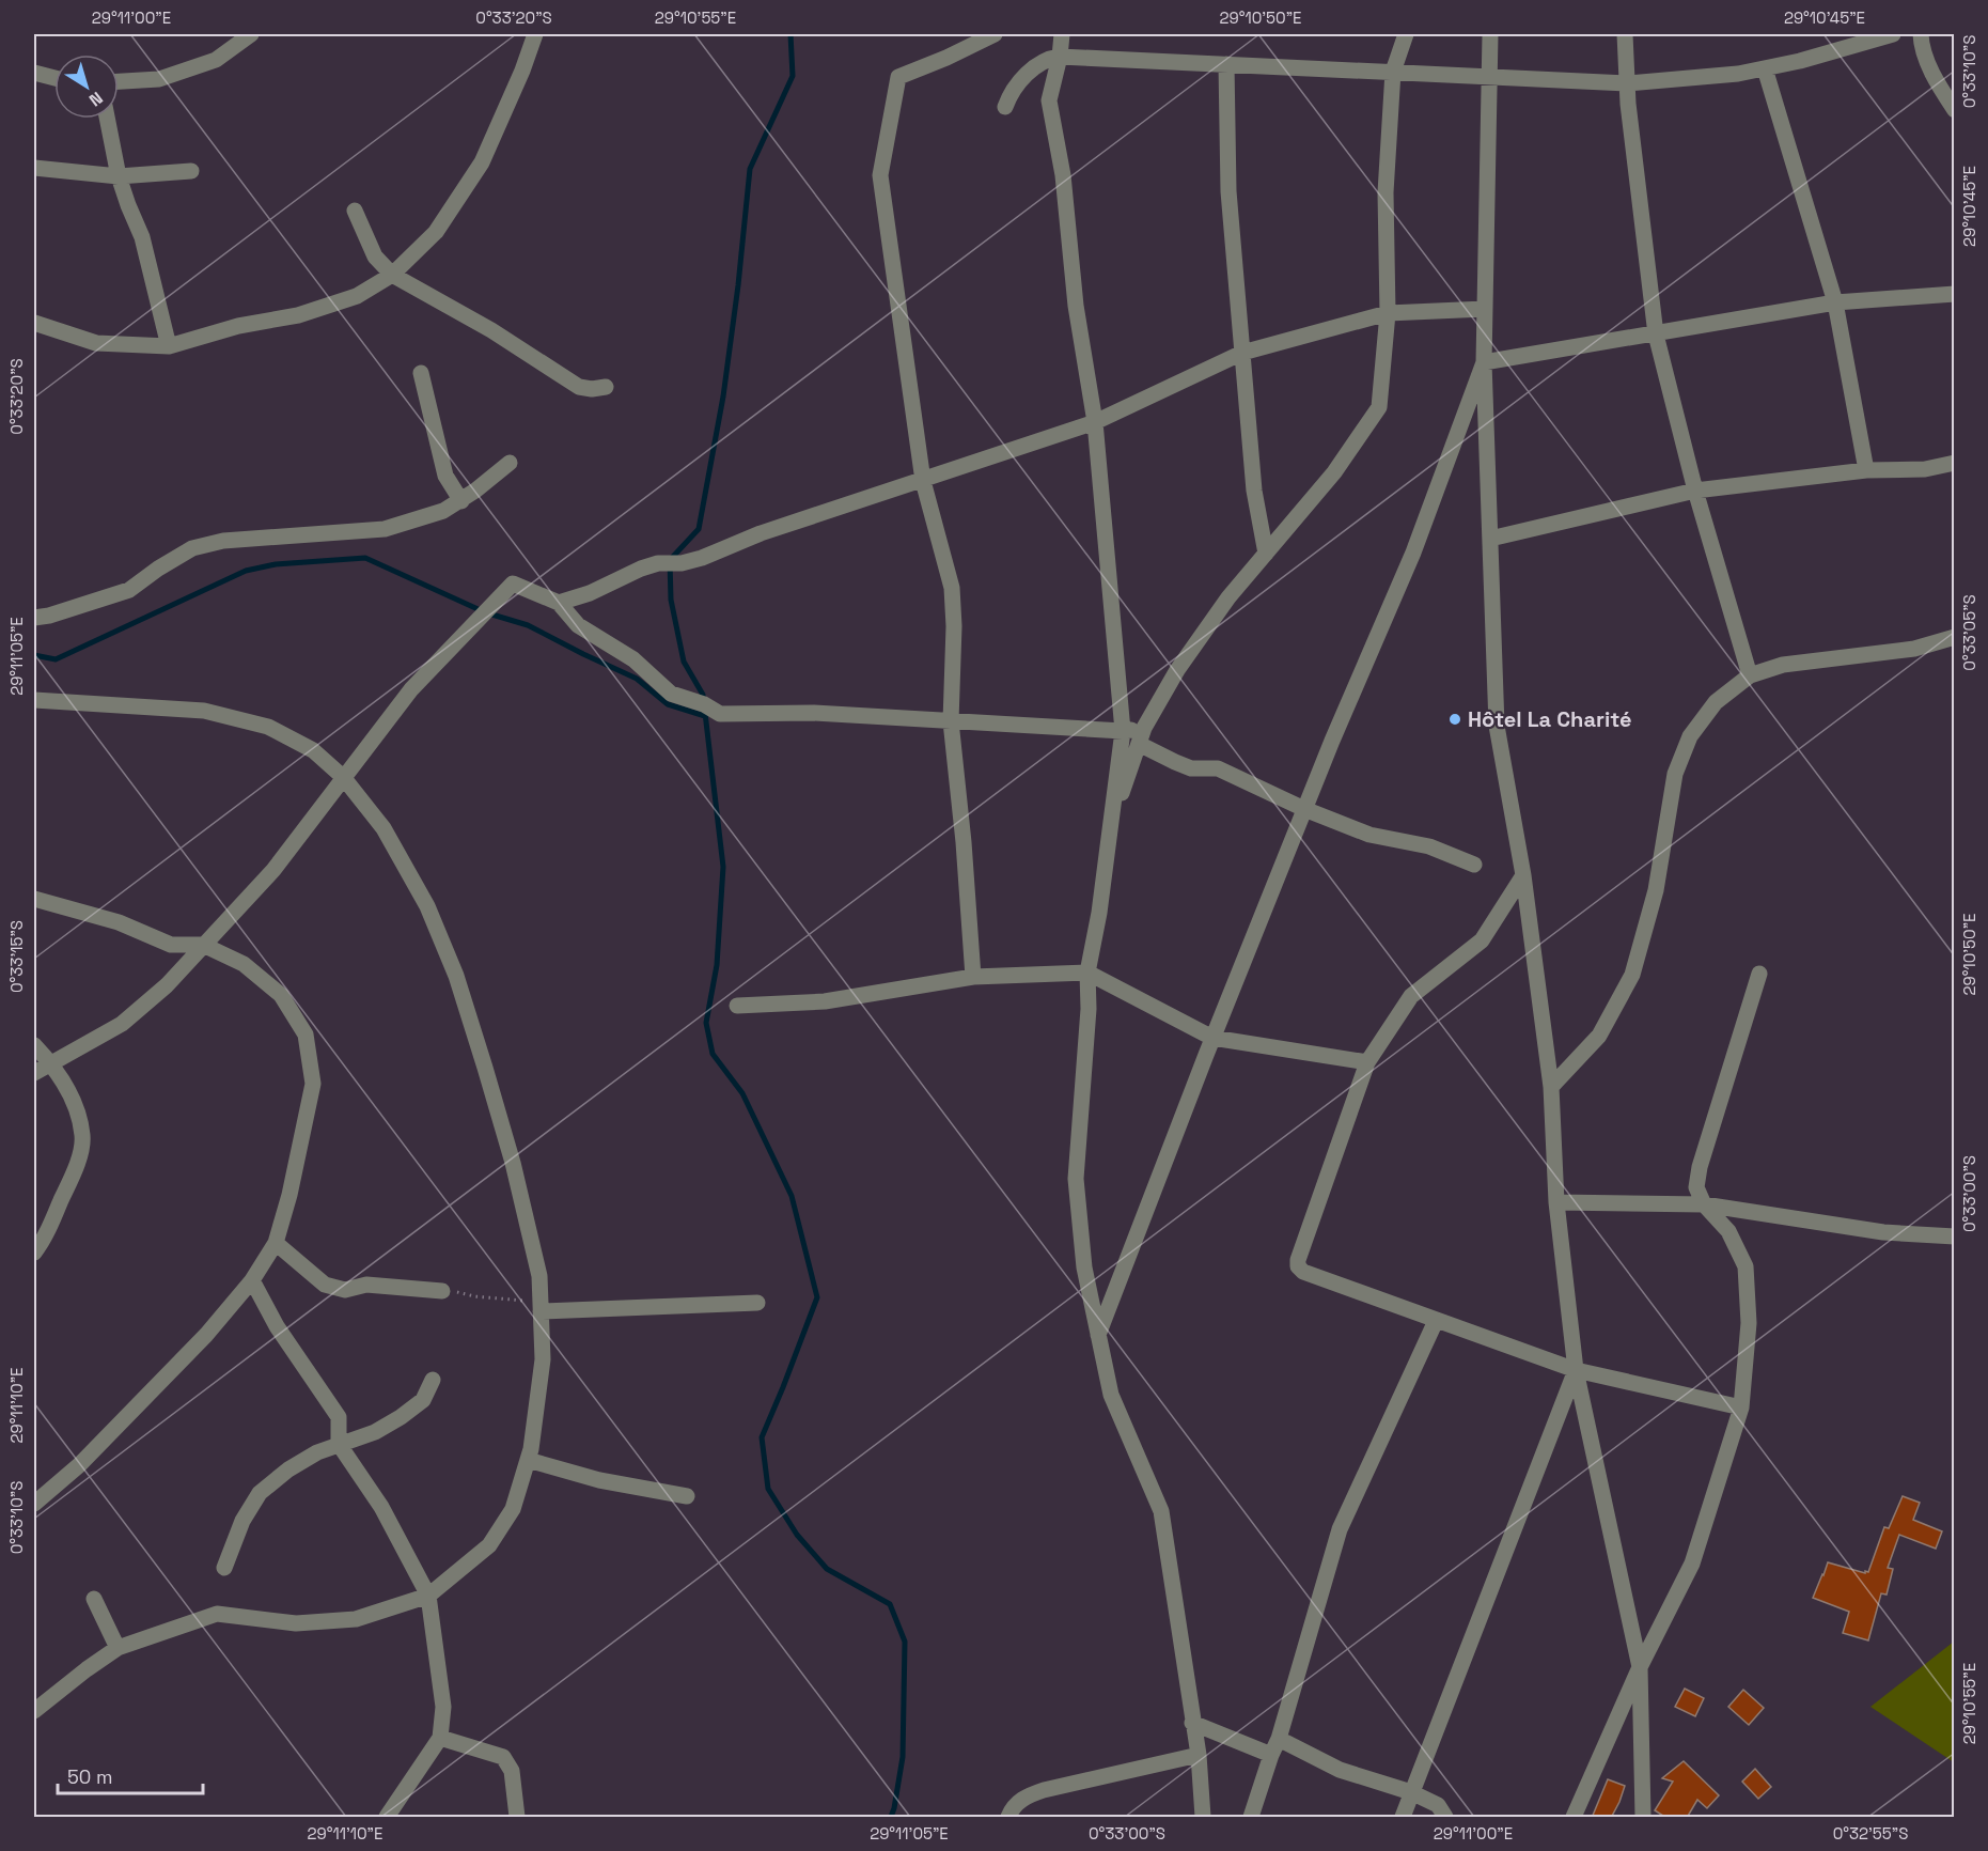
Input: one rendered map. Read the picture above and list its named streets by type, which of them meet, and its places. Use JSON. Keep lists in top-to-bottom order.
{
  "places": ["Hôtel La Charité"],
  "scale_bar": "50 m",
  "north": "bottom right",
  "coordinates": [
    "29°11'00\"E",
    "0°33'20\"S",
    "29°10'55\"E",
    "29°10'50\"E",
    "29°10'45\"E",
    "0°33'10\"S",
    "0°33'05\"S",
    "29°11'05\"E",
    "0°33'15\"S",
    "0°33'00\"S",
    "29°11'10\"E",
    "0°32'55\"S"
  ]
}
